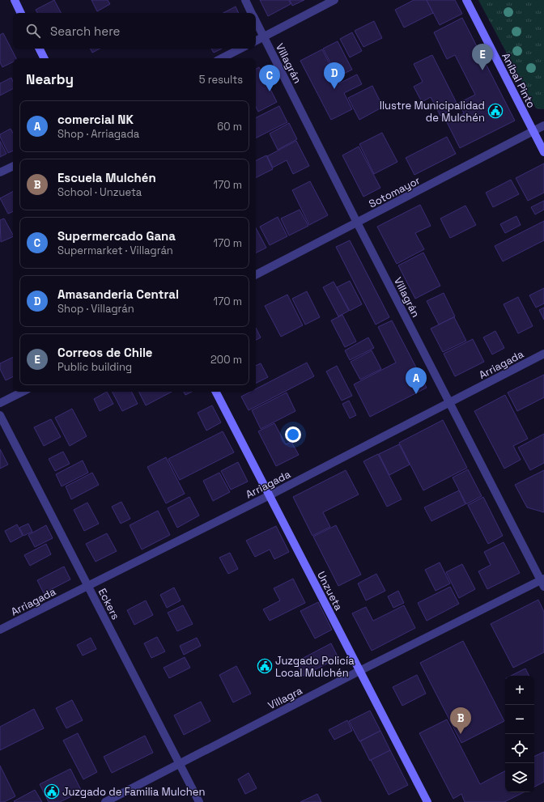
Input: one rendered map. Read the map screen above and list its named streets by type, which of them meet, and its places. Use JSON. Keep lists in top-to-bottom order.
{
  "streets": {
    "main road": ["Aníbal Pinto", "Unzueta"],
    "street": [
      "Villagrán",
      "Sotomayor",
      "Arriagada",
      "Eckers",
      "Villagra"
    ]
  },
  "crossings": [
    ["Villagrán", "Sotomayor"],
    ["Villagrán", "Arriagada"],
    ["Villagrán", "Villagra"],
    ["Aníbal Pinto", "Sotomayor"],
    ["Arriagada", "Unzueta"],
    ["Arriagada", "Eckers"],
    ["Unzueta", "Villagra"],
    ["Eckers", "Villagra"]
  ],
  "places": {
    "public building": ["Ilustre Municipalidad de Mulchén", "Juzgado Policía Local Mulchén", "Juzgado de Familia Mulchen"]
  },
  "page": {
    "search": "Search here",
    "pins": [
      "E",
      "D",
      "C",
      "A",
      "B"
    ],
    "heading": ["Nearby", "5 results"],
    "list": [
      {
        "mark": "A",
        "name": "comercial NK",
        "note": "Shop · Arriagada",
        "value": "60 m"
      },
      {
        "mark": "B",
        "name": "Escuela Mulchén",
        "note": "School · Unzueta",
        "value": "170 m"
      },
      {
        "mark": "C",
        "name": "Supermercado Gana",
        "note": "Supermarket · Villagrán",
        "value": "170 m"
      },
      {
        "mark": "D",
        "name": "Amasanderia Central",
        "note": "Shop · Villagrán",
        "value": "170 m"
      },
      {
        "mark": "E",
        "name": "Correos de Chile",
        "note": "Public building",
        "value": "200 m"
      }
    ],
    "map_buttons": ["+", "−"]
  }
}
